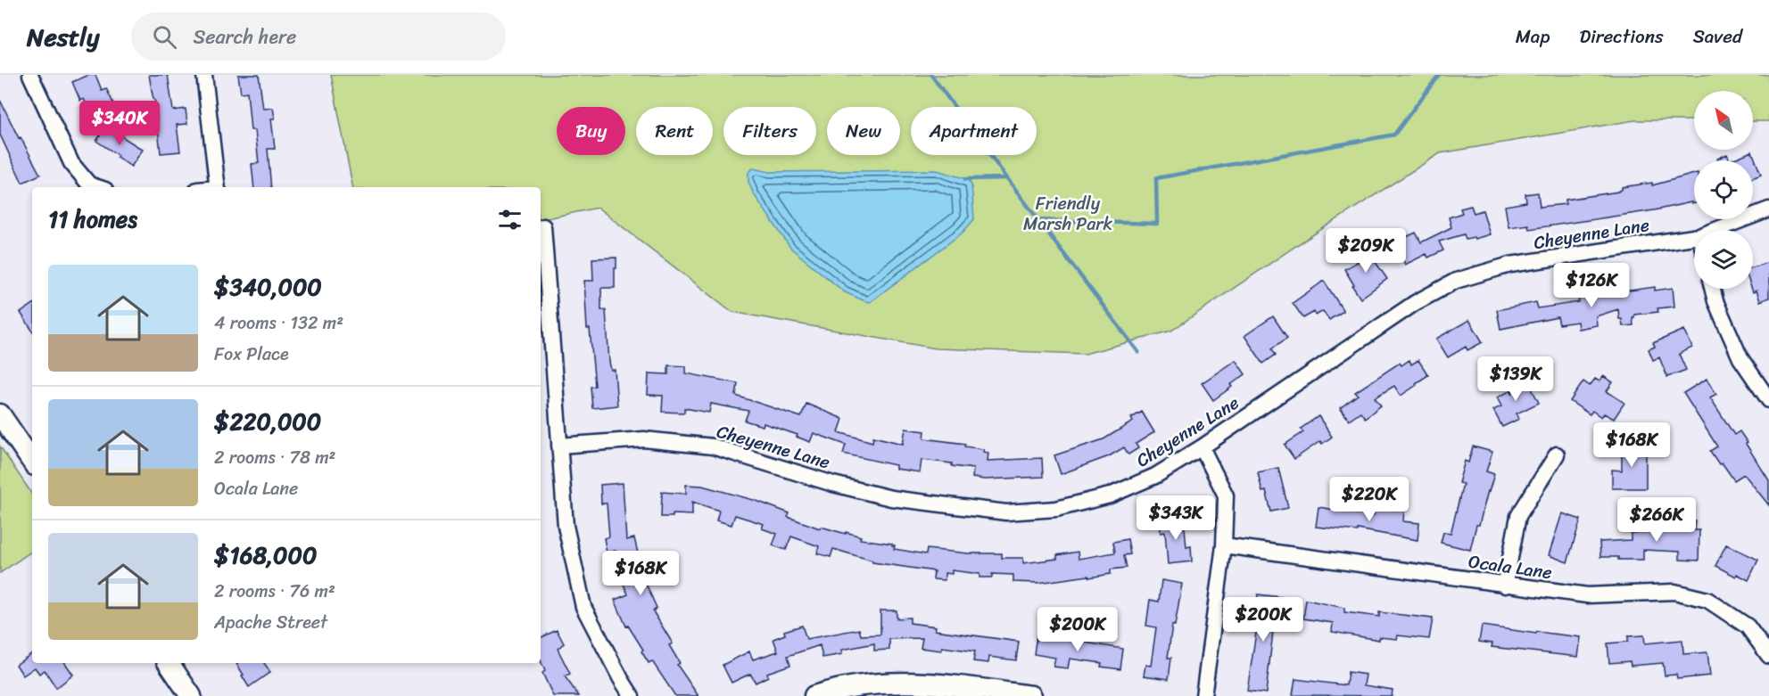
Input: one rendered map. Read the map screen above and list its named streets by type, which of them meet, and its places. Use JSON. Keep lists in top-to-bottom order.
{
  "streets": {
    "street": ["Cheyenne Lane", "Ocala Lane"]
  },
  "parks": ["Friendly Marsh Park"],
  "north": "top left",
  "page": {
    "header": "Nestly",
    "search": "Search here",
    "nav": ["Map", "Directions", "Saved"],
    "price": [
      "$340K",
      "$209K",
      "$126K",
      "$139K",
      "$168K",
      "$220K",
      "$343K",
      "$266K",
      "$168K",
      "$200K",
      "$200K"
    ],
    "chip": [
      "Buy",
      "Rent",
      "Filters",
      "New",
      "Apartment"
    ],
    "heading": "11 homes",
    "list": [
      {
        "name": "$340,000",
        "note": "4 rooms · 132 m² · Fox Place"
      },
      {
        "name": "$220,000",
        "note": "2 rooms · 78 m² · Ocala Lane"
      },
      {
        "name": "$168,000",
        "note": "2 rooms · 76 m² · Apache Street"
      }
    ]
  }
}
